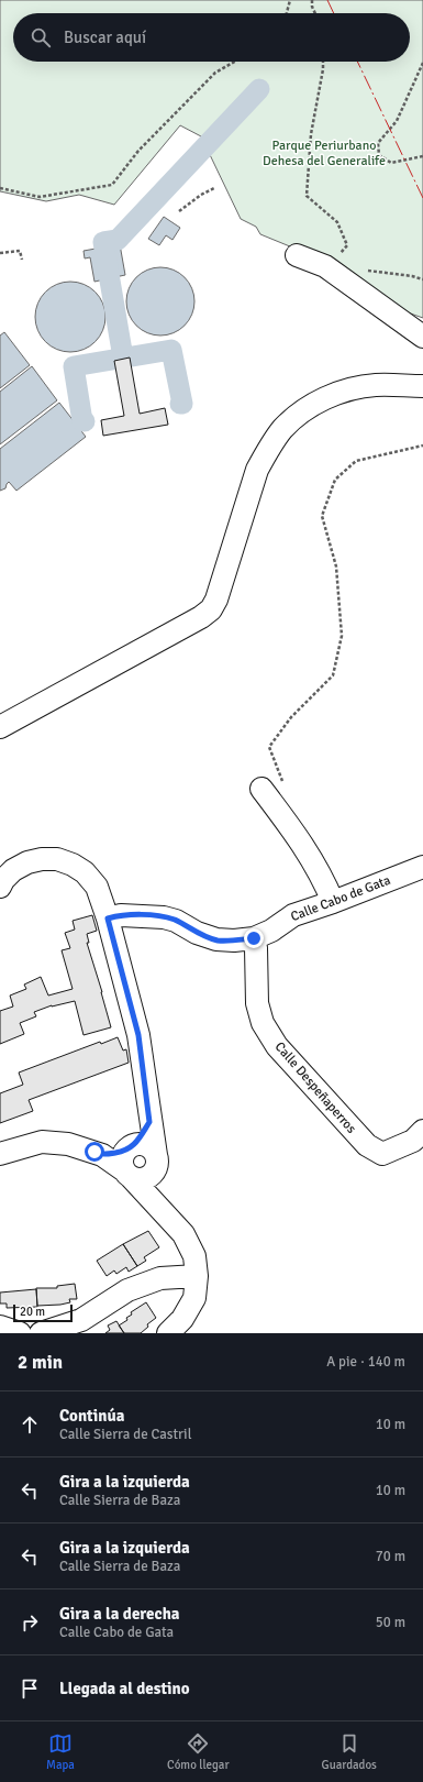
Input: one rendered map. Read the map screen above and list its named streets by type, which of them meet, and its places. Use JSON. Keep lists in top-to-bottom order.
{
  "streets": {
    "street": ["Calle Cabo de Gata", "Calle Despeñaperros"]
  },
  "crossings": [
    ["Calle Cabo de Gata", "Calle Despeñaperros"]
  ],
  "parks": ["Parque Periurbano Dehesa del Generalife"],
  "scale_bar": "20 m",
  "page": {
    "search": "Buscar aquí",
    "scale": "20 m",
    "heading": ["2 min", "A pie · 140 m"],
    "list": [
      ["Continúa", "Calle Sierra de Castril", "10 m"],
      ["Gira a la izquierda", "Calle Sierra de Baza", "10 m"],
      ["Gira a la izquierda", "Calle Sierra de Baza", "70 m"],
      ["Gira a la derecha", "Calle Cabo de Gata", "50 m"],
      "Llegada al destino"
    ],
    "nav": ["Mapa", "Cómo llegar", "Guardados"]
  }
}
